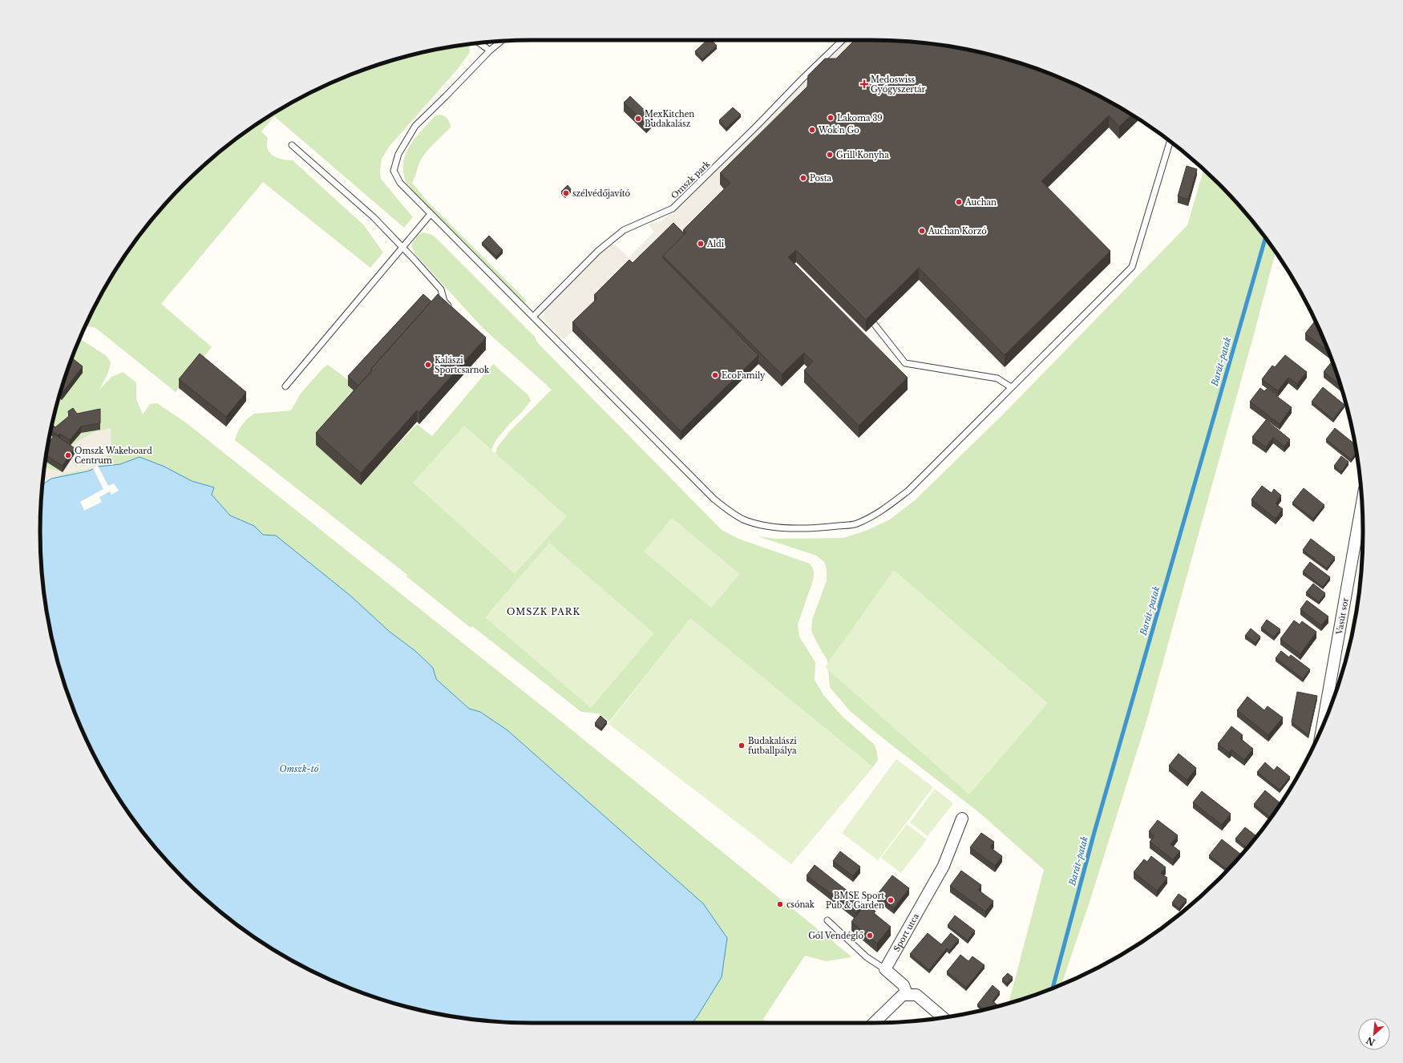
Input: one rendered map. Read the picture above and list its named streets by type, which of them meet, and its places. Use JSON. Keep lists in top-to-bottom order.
{
  "streets": {
    "street": ["Vasút sor", "Sport utca"],
    "lane": ["Omszk park"]
  },
  "districts": ["OMSZK PARK"],
  "water": ["Barát-patak", "Omszk-tó"],
  "places": {
    "health": ["Medoswiss Gyógyszertár"],
    "other": [
      "Lakoma 39",
      "MexKitchen Budakalász",
      "Wok'n Go",
      "Grill Konyha",
      "Posta",
      "szélvédőjavító",
      "Auchan",
      "Auchan Korzó",
      "Aldi",
      "Kalászi Sportcsarnok",
      "EcoFamily",
      "Omszk Wakeboard Centrum",
      "Budakalászi futballpálya",
      "BMSE Sport Pub & Garden",
      "csónak",
      "Gól Vendéglő"
    ]
  },
  "north": "bottom left"
}
